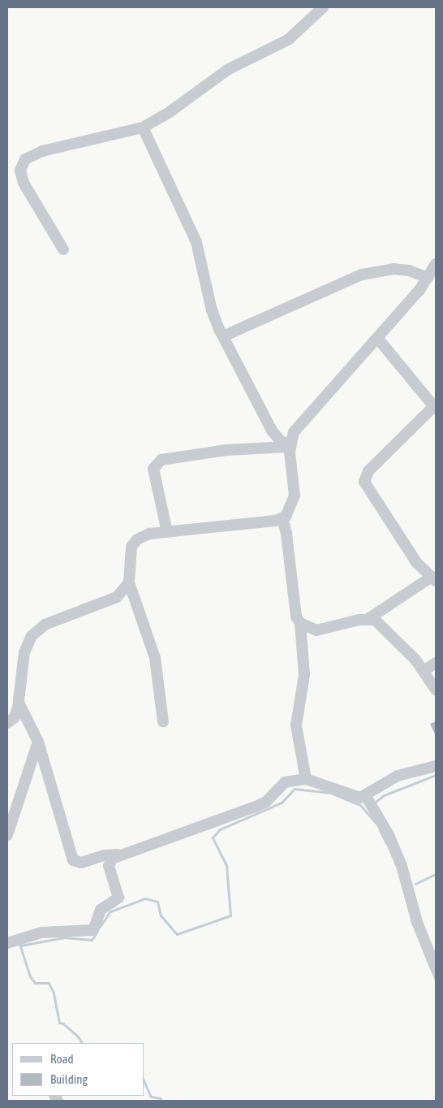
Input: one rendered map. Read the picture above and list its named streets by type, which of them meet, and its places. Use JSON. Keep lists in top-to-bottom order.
{
  "legend": ["Road", "Building"]
}
